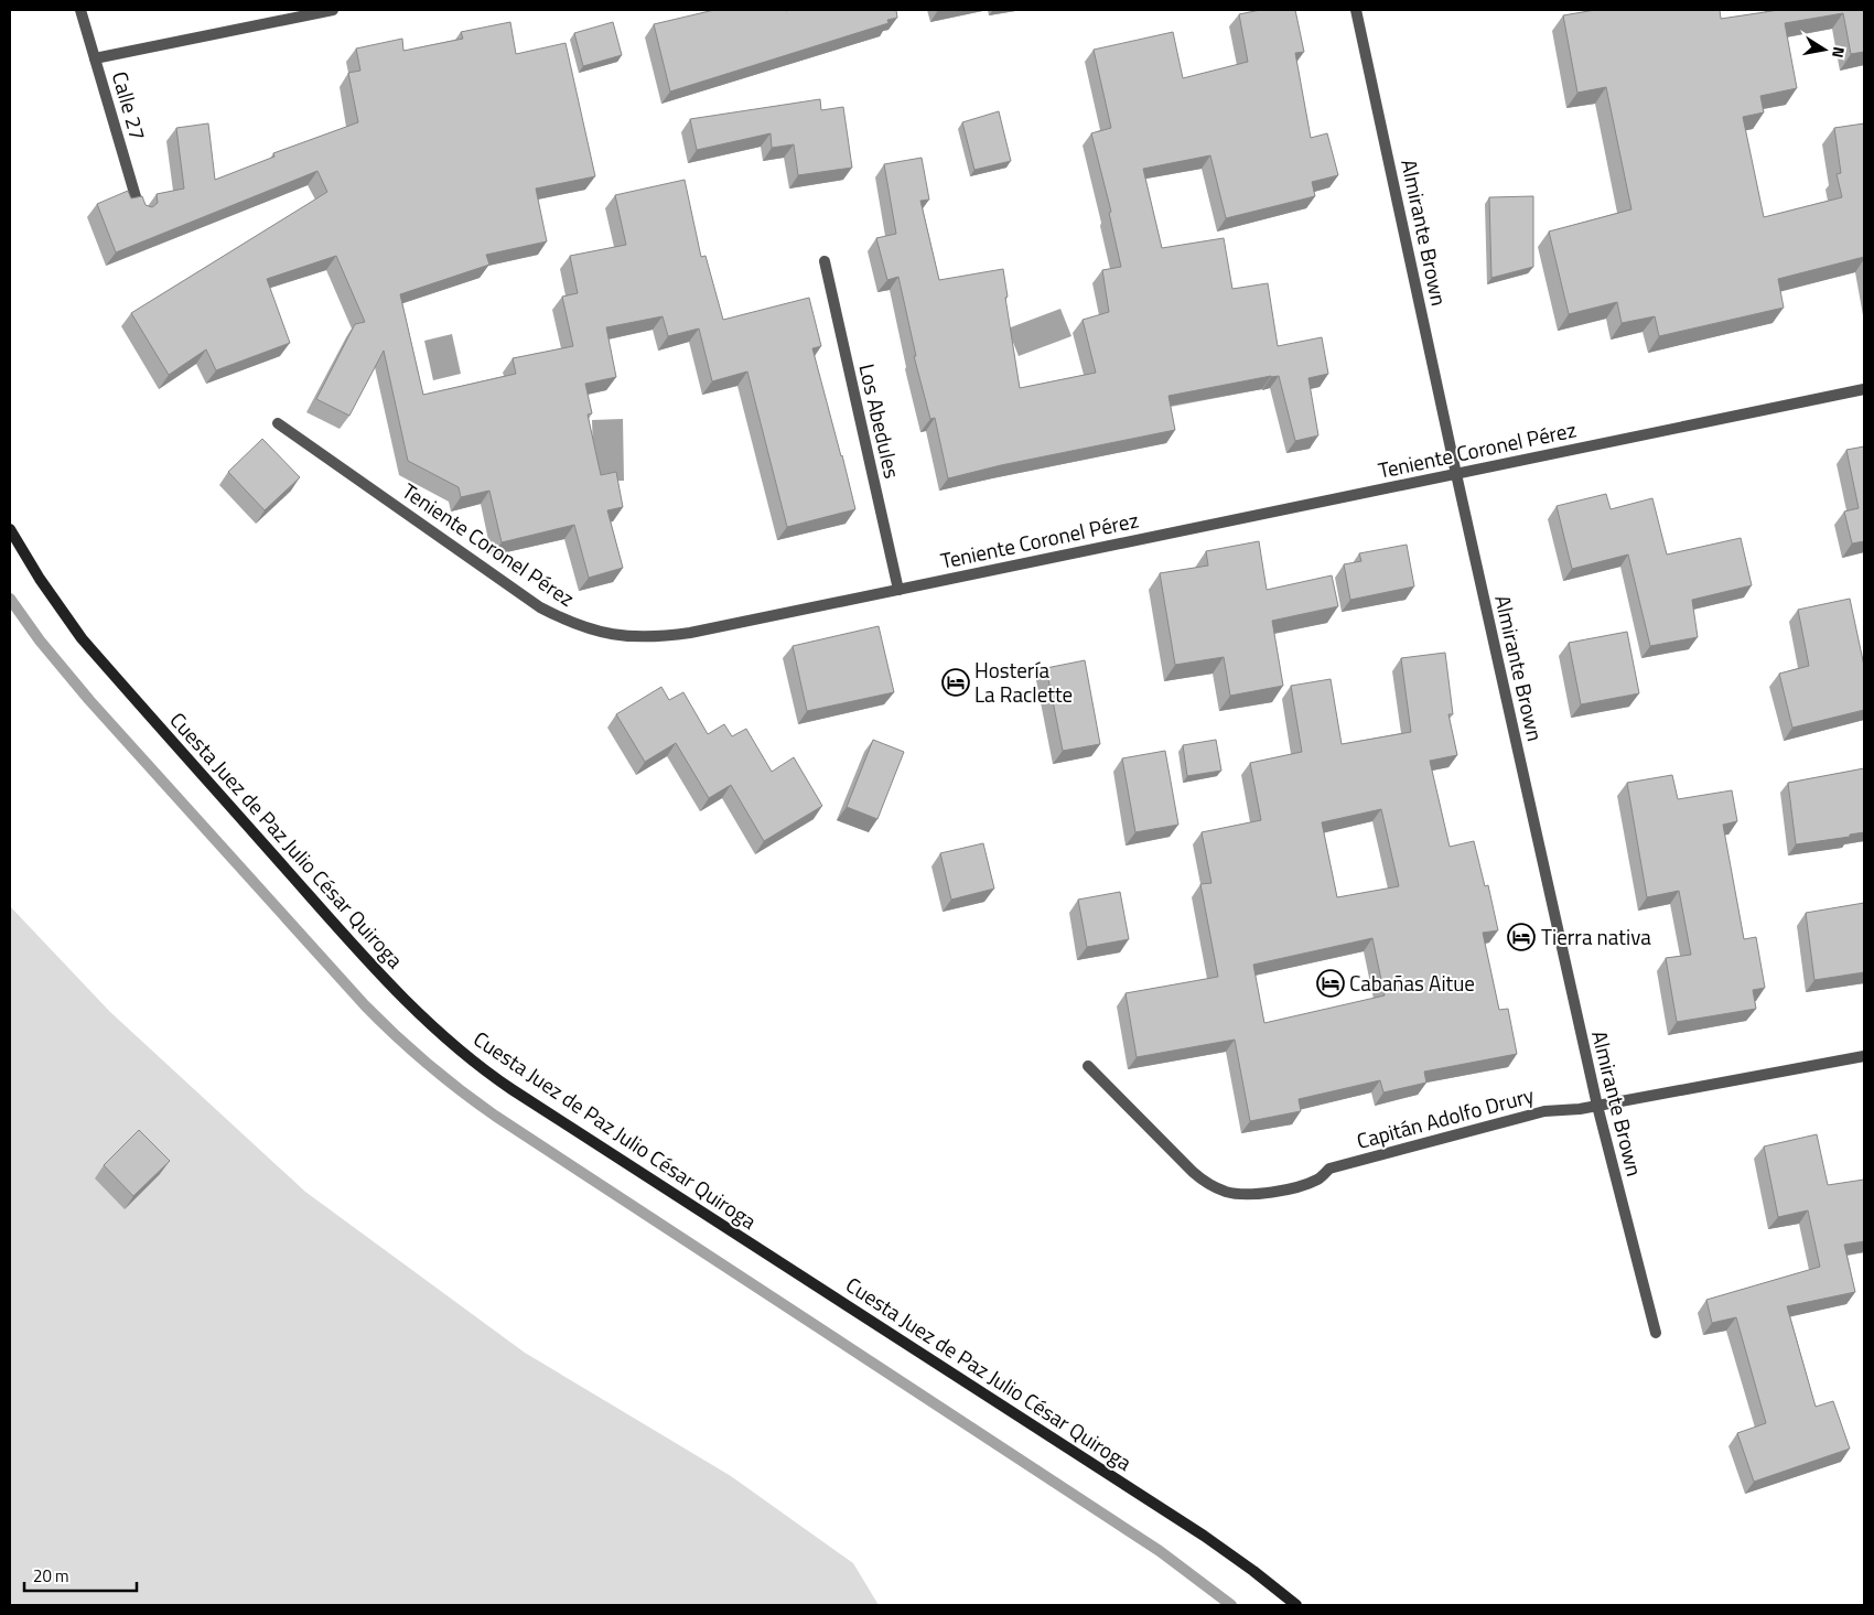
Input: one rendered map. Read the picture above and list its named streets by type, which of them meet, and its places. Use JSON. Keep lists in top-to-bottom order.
{
  "streets": {
    "street": [
      "Calle 27",
      "Almirante Brown",
      "Los Abedules",
      "Teniente Coronel Pérez",
      "Cuesta Juez de Paz Julio César Quiroga",
      "Capitán Adolfo Drury"
    ]
  },
  "crossings": [
    ["Almirante Brown", "Teniente Coronel Pérez"],
    ["Almirante Brown", "Capitán Adolfo Drury"],
    ["Los Abedules", "Teniente Coronel Pérez"]
  ],
  "places": {
    "hotel": ["Hostería La Raclette", "Tierra nativa", "Cabañas Aitue"]
  },
  "scale_bar": "20 m",
  "north": "right"
}
